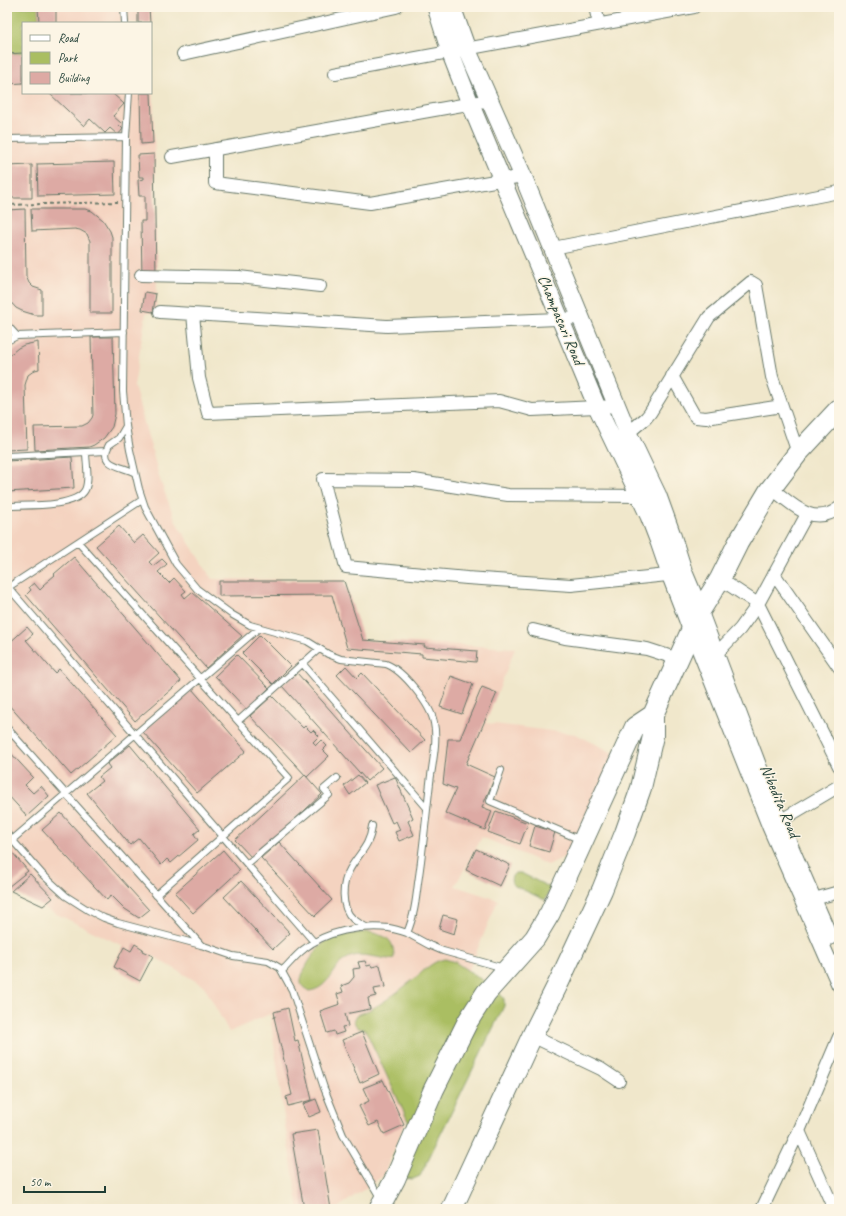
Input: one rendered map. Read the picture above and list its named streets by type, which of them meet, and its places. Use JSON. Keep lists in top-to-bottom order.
{
  "streets": {
    "main road": ["Champasari Road"],
    "street": ["Nibedita Road"]
  },
  "crossings": [
    ["Champasari Road", "Nibedita Road"]
  ],
  "legend": ["Road", "Park", "Building"],
  "scale_bar": "50 m"
}
